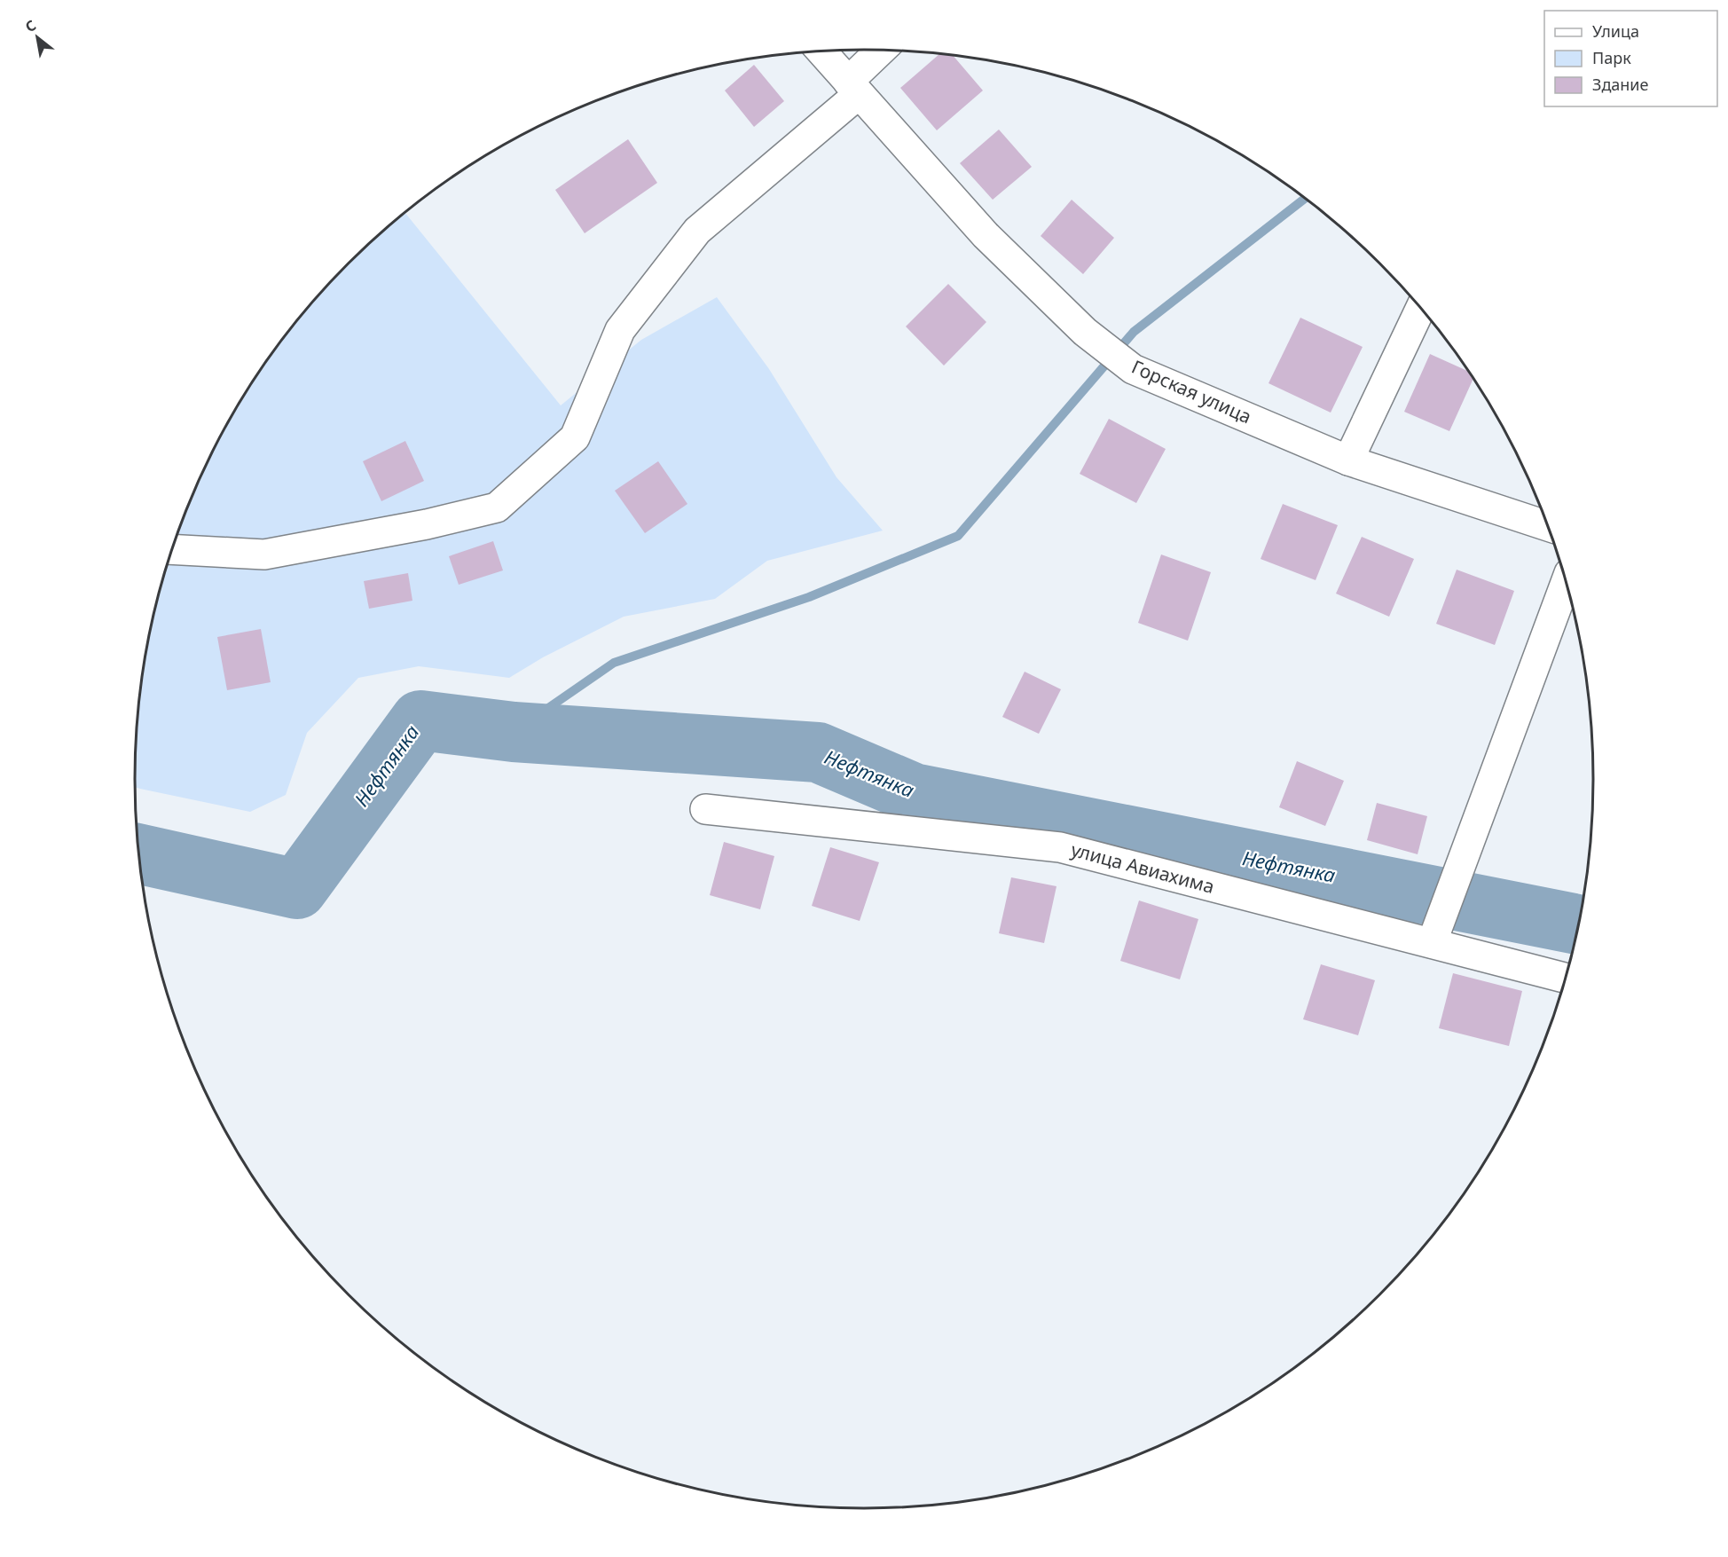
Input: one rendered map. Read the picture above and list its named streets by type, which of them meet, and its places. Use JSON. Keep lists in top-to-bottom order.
{
  "streets": {
    "street": ["Горская улица", "улица Авиахима"]
  },
  "water": ["Нефтянка"],
  "legend": ["Улица", "Парк", "Здание"],
  "north": "top left"
}
